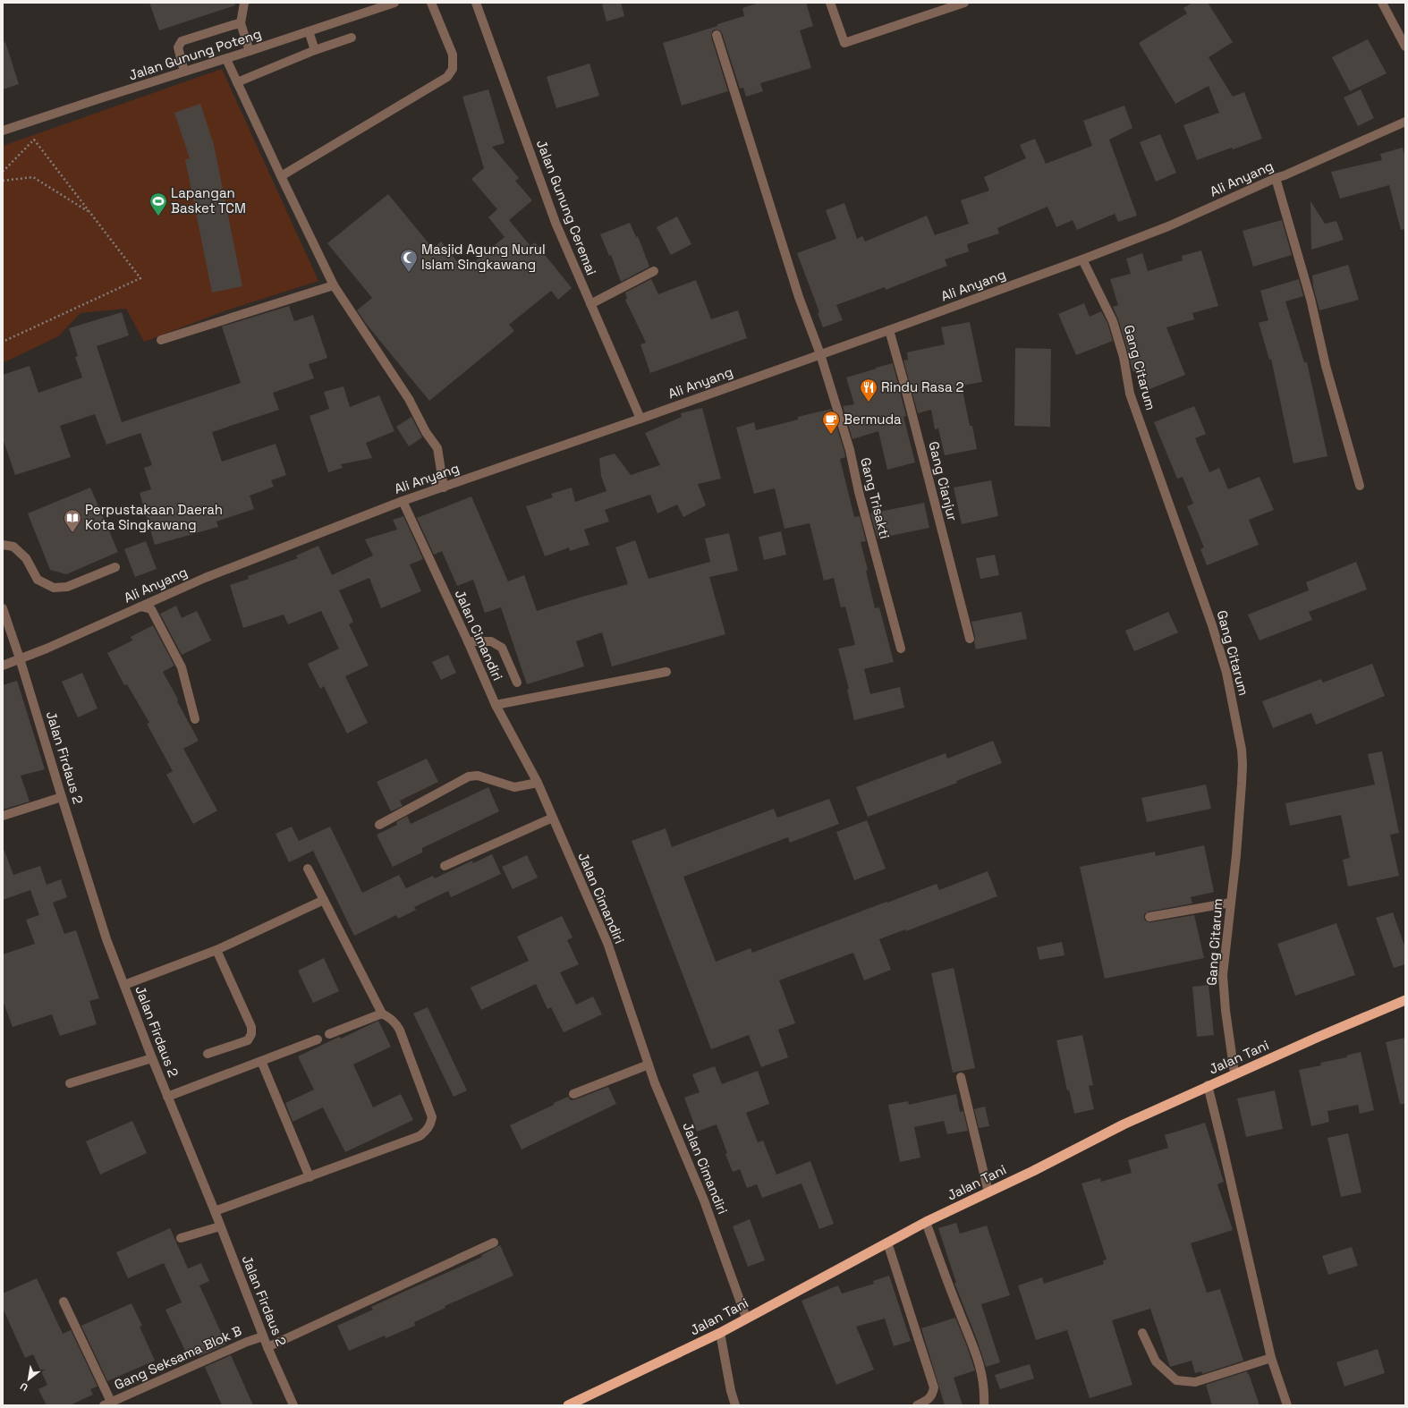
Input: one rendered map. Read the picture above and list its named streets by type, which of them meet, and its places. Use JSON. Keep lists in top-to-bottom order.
{
  "streets": {
    "highway": ["Jalan Tani"],
    "street": [
      "Jalan Gunung Poteng",
      "Ali Anyang",
      "Jalan Gunung Ceremai",
      "Gang Citarum",
      "Gang Cianjur",
      "Gang Trisakti",
      "Jalan Cimandiri",
      "Jalan Firdaus 2",
      "Gang Seksama Blok B"
    ]
  },
  "crossings": [
    ["Ali Anyang", "Jalan Gunung Ceremai"],
    ["Ali Anyang", "Gang Citarum"],
    ["Ali Anyang", "Gang Cianjur"],
    ["Ali Anyang", "Gang Trisakti"],
    ["Ali Anyang", "Jalan Cimandiri"],
    ["Ali Anyang", "Jalan Firdaus 2"],
    ["Gang Citarum", "Jalan Tani"],
    ["Jalan Cimandiri", "Jalan Tani"],
    ["Jalan Firdaus 2", "Gang Seksama Blok B"]
  ],
  "places": {
    "sports": ["Lapangan Basket TCM"],
    "mosque": ["Masjid Agung Nurul Islam Singkawang"],
    "restaurant": ["Rindu Rasa 2"],
    "cafe": ["Bermuda"],
    "library": ["Perpustakaan Daerah Kota Singkawang"]
  },
  "north": "bottom left"
}
